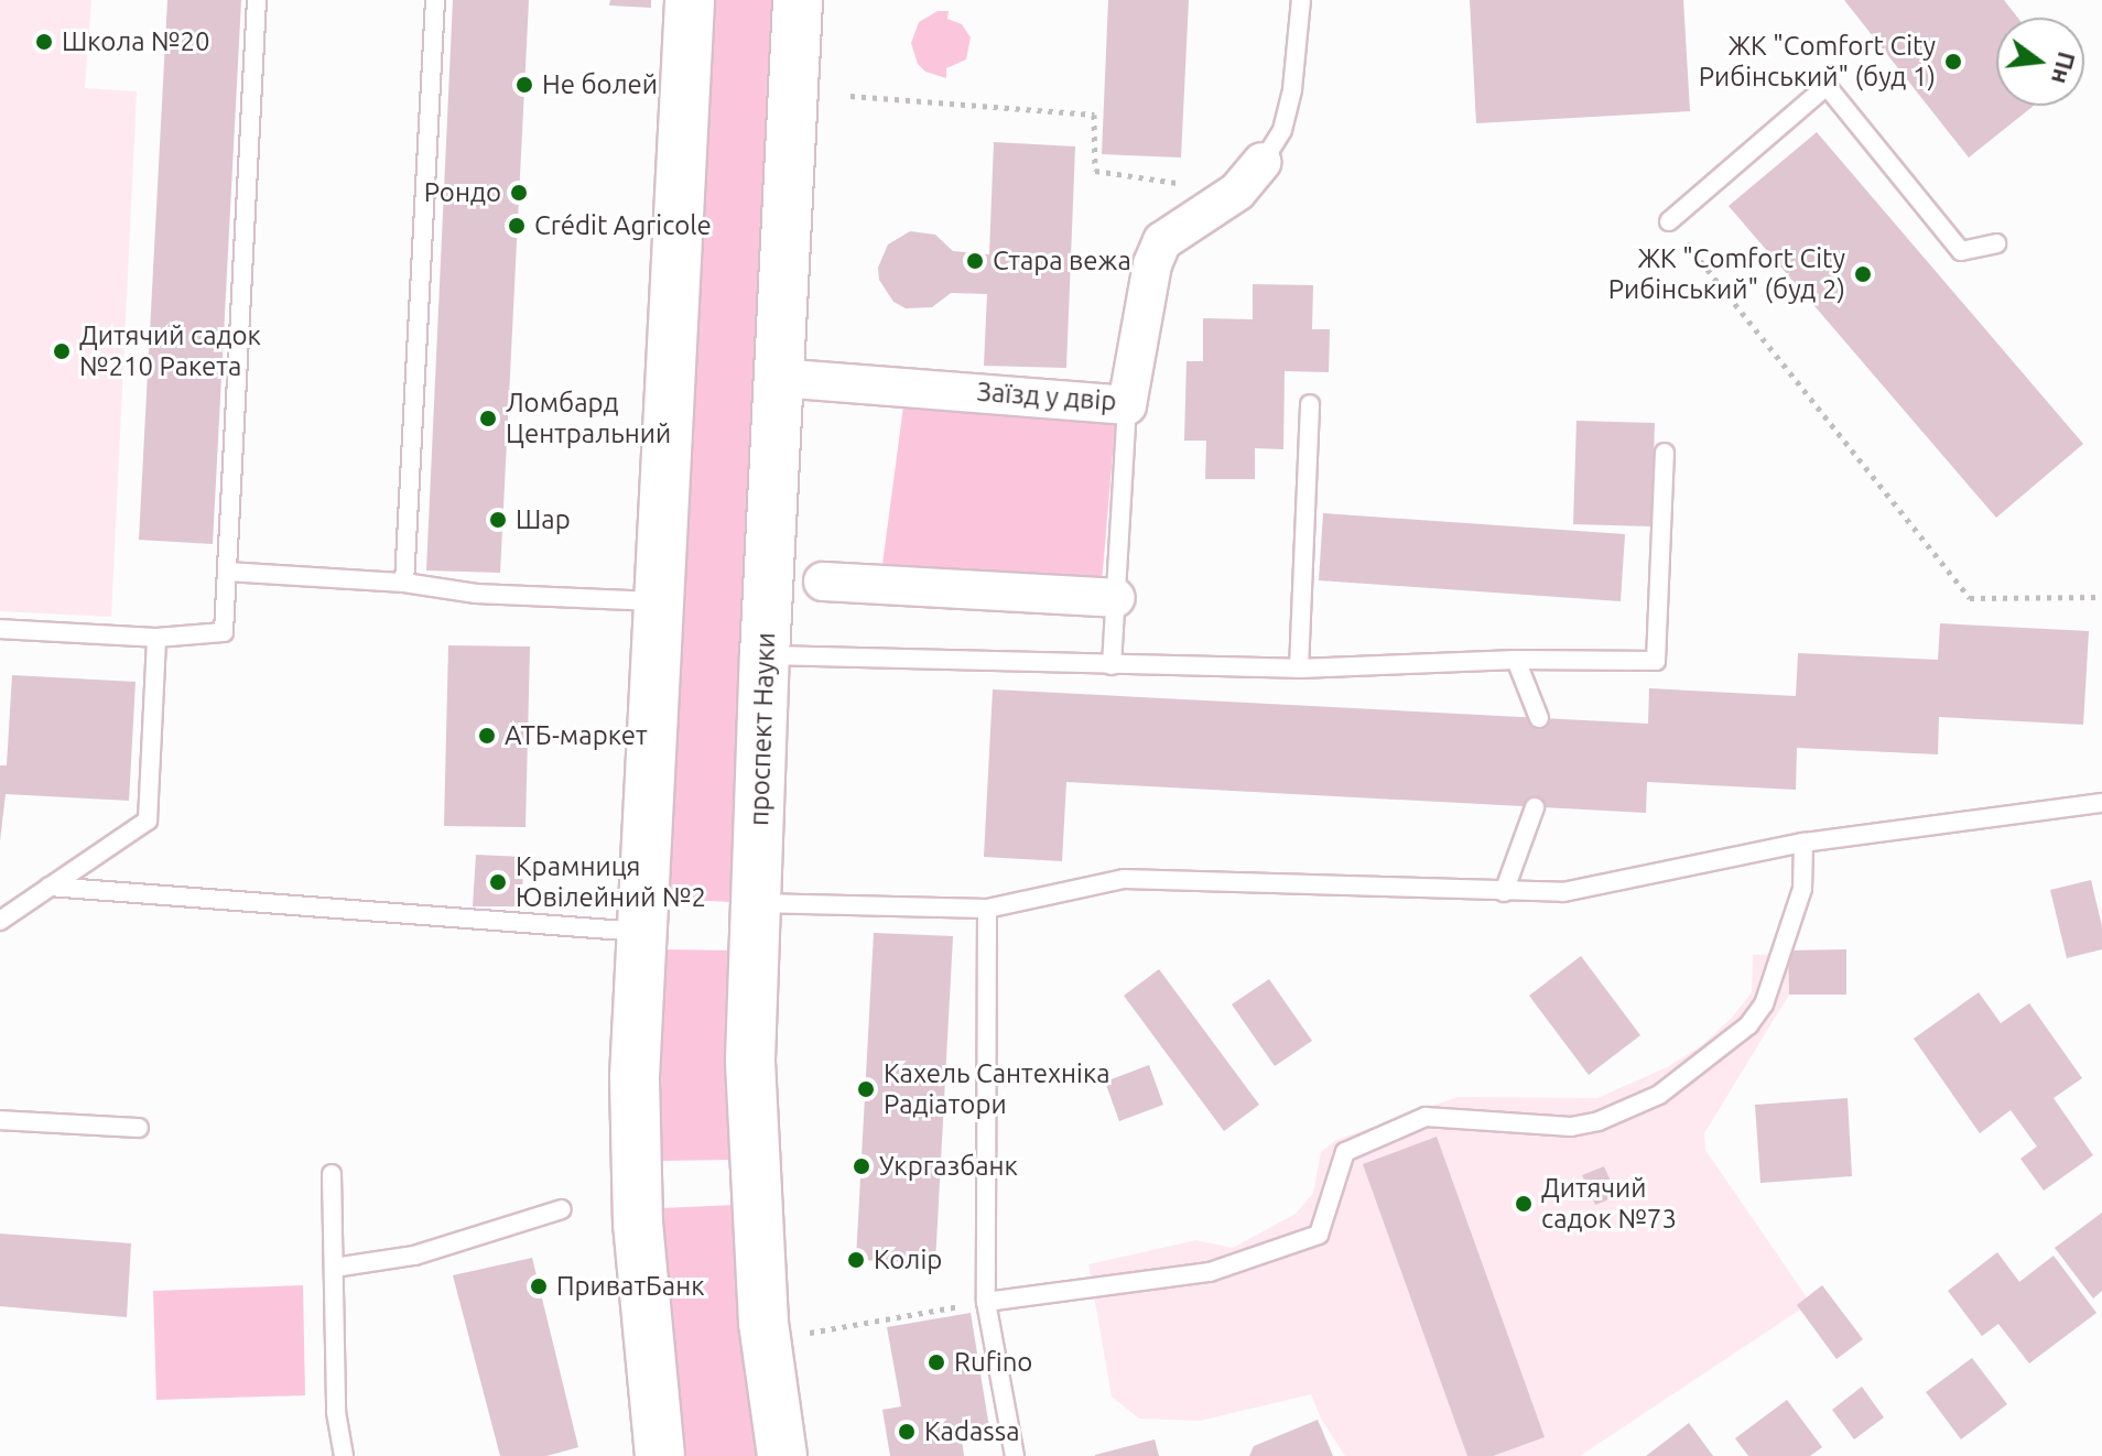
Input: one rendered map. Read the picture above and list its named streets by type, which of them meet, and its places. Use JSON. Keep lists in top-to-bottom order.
{
  "streets": {
    "main road": ["проспект Науки"],
    "street": ["Заїзд у двір"]
  },
  "crossings": [
    ["Заїзд у двір", "проспект Науки"]
  ],
  "places": [
    "Школа №20",
    "ЖК \"Comfort City Рибінський\" (буд 1)",
    "Не болей",
    "Рондо",
    "Crédit Agricole",
    "Стара вежа",
    "ЖК \"Comfort City Рибінський\" (буд 2)",
    "Дитячий садок №210 Ракета",
    "Ломбард Центральний",
    "Шар",
    "АТБ-маркет",
    "Крамниця Ювілейний №2",
    "Кахель Сантехніка Радіатори",
    "Укргазбанк",
    "Дитячий садок №73",
    "Колір",
    "ПриватБанк",
    "Rufino",
    "Kadassa"
  ],
  "north": "right"
}
